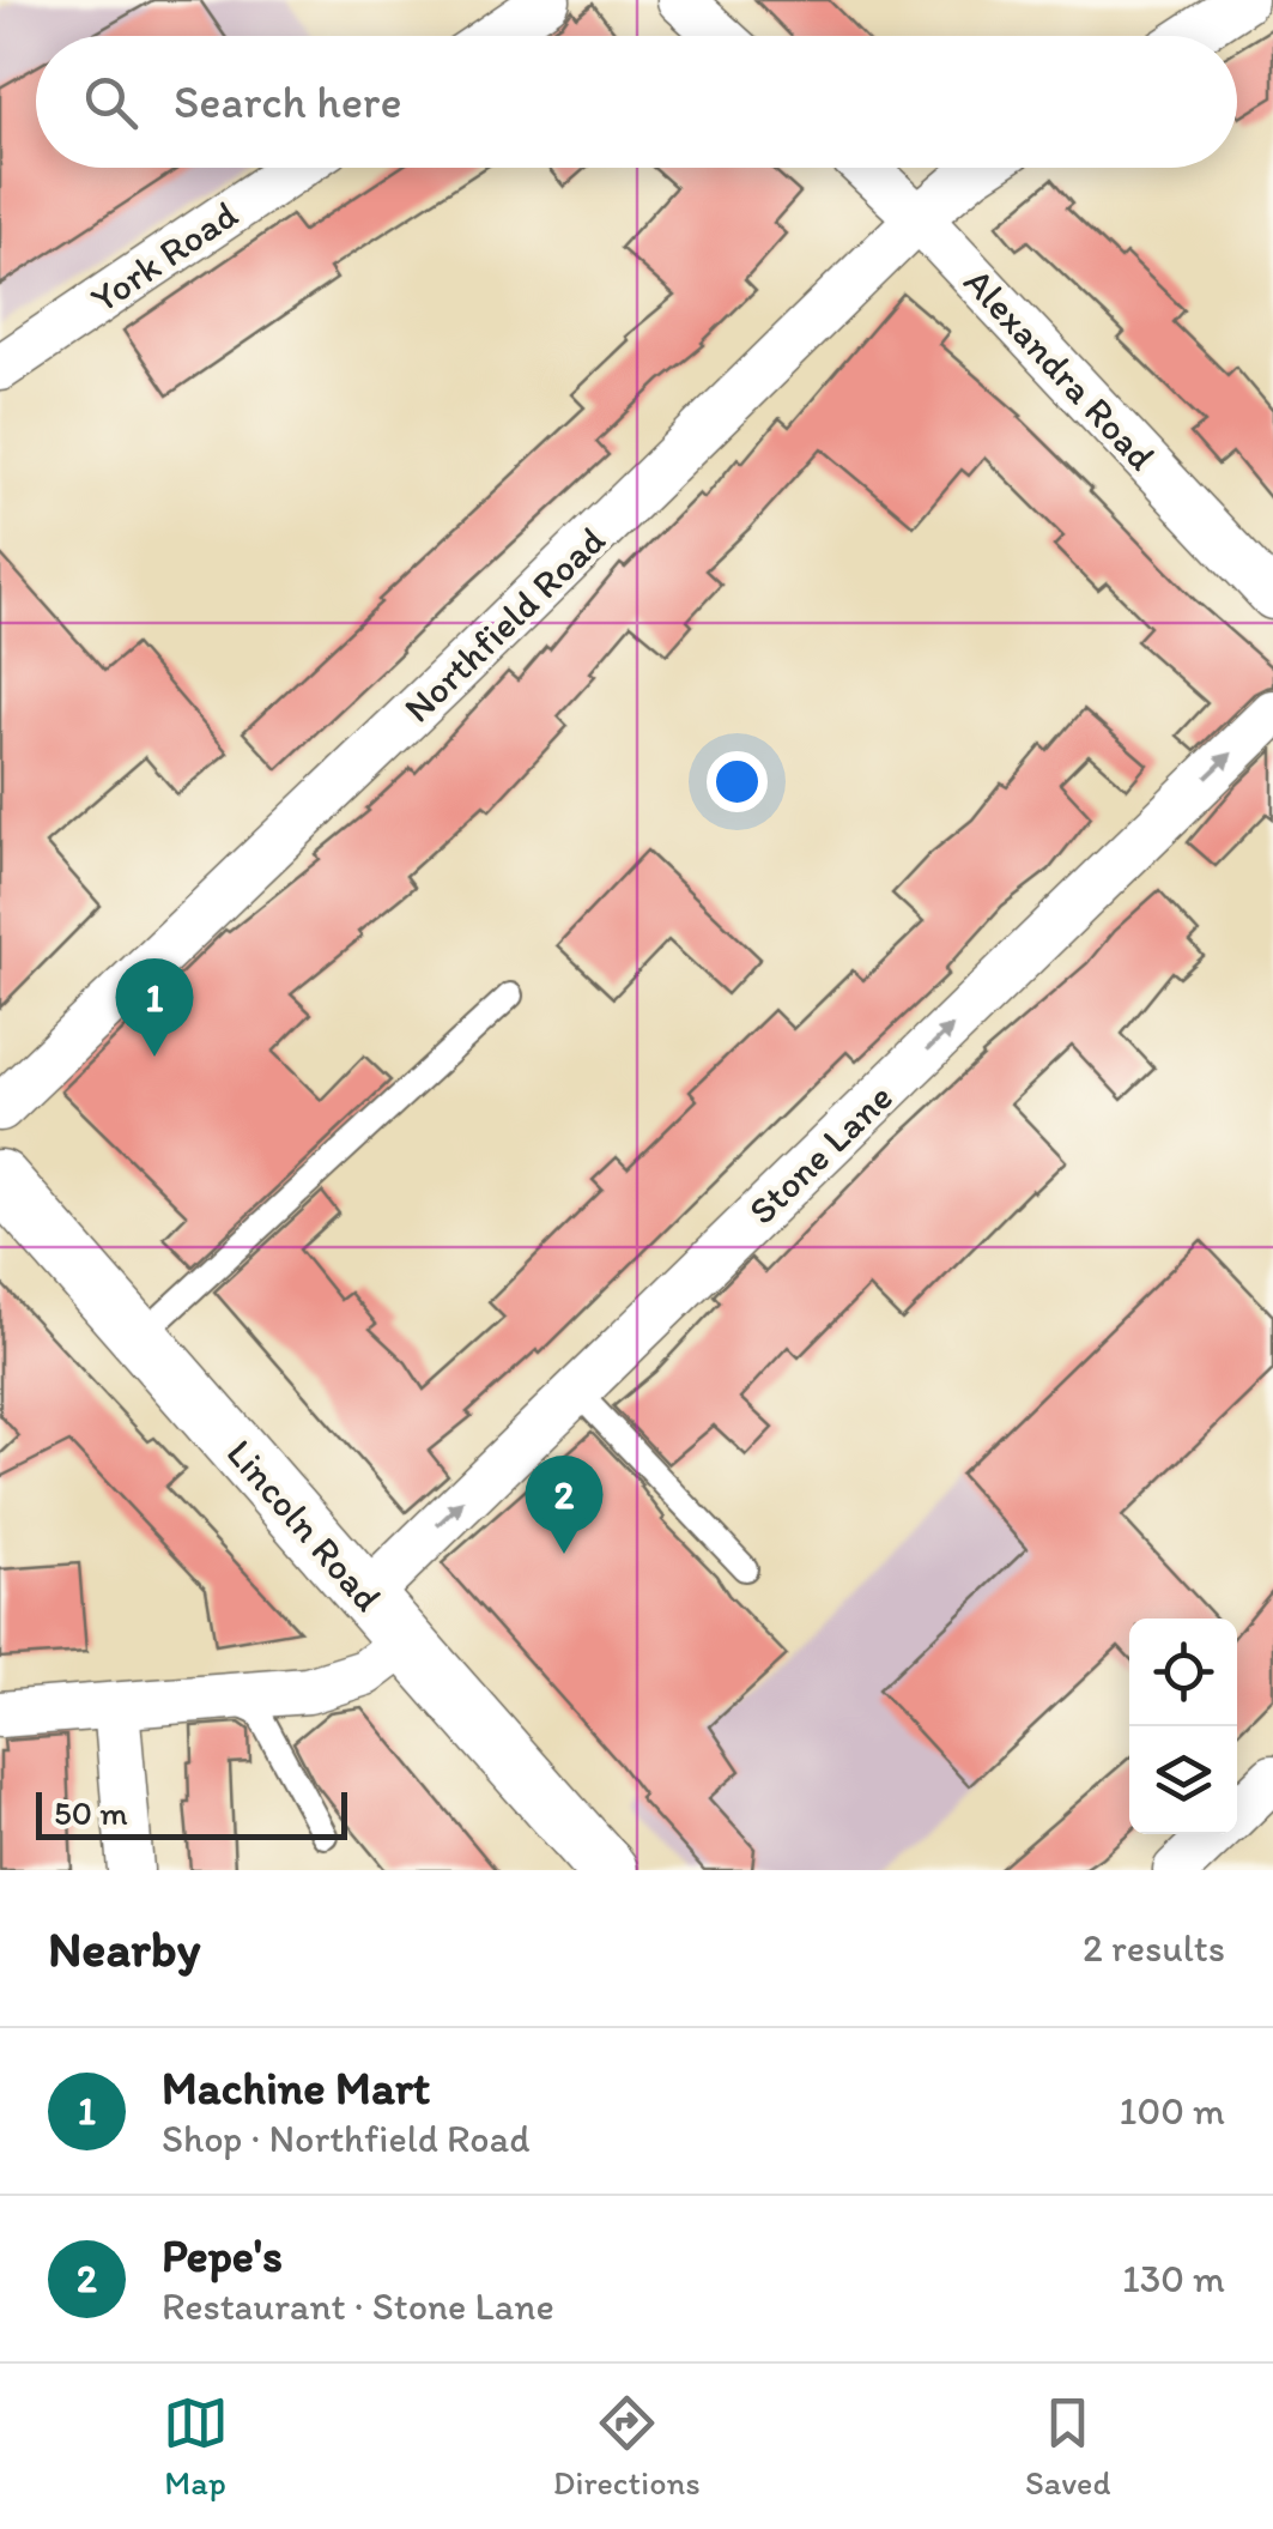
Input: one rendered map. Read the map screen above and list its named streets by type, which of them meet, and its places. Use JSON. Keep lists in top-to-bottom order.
{
  "streets": {
    "street": [
      "York Road",
      "Alexandra Road",
      "Northfield Road",
      "Stone Lane",
      "Lincoln Road"
    ]
  },
  "crossings": [
    ["Alexandra Road", "Northfield Road"],
    ["Stone Lane", "Lincoln Road"]
  ],
  "one_way": ["Stone Lane"],
  "scale_bar": "50 m",
  "page": {
    "search": "Search here",
    "pins": ["1", "2"],
    "scale": "50 m",
    "heading": ["Nearby", "2 results"],
    "list": [
      {
        "mark": "1",
        "name": "Machine Mart",
        "note": "Shop · Northfield Road",
        "value": "100 m"
      },
      {
        "mark": "2",
        "name": "Pepe's",
        "note": "Restaurant · Stone Lane",
        "value": "130 m"
      }
    ],
    "nav": ["Map", "Directions", "Saved"]
  }
}
